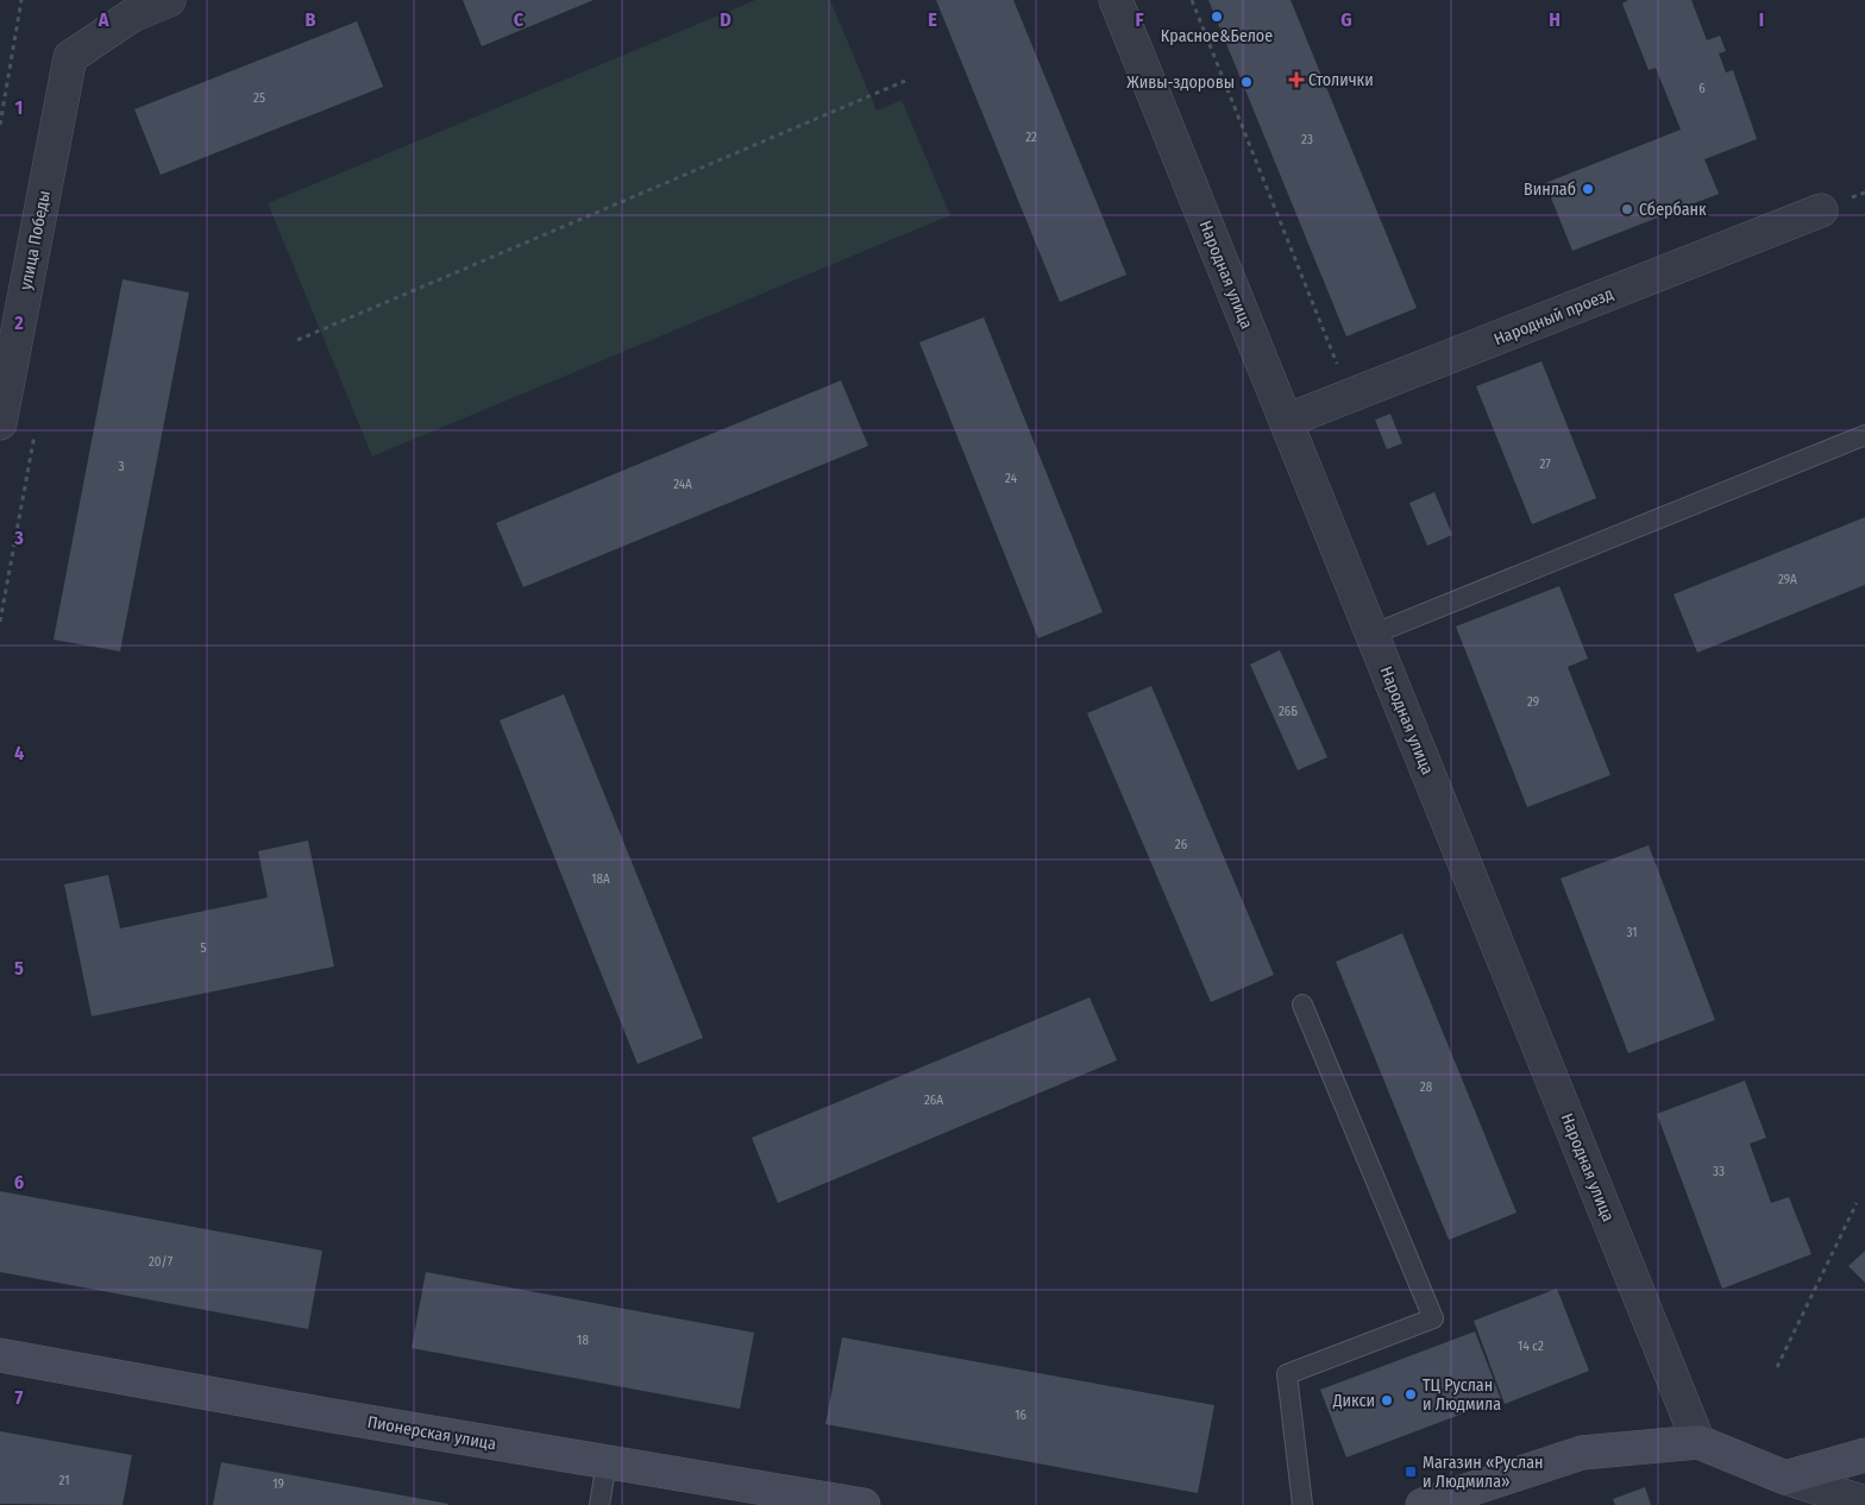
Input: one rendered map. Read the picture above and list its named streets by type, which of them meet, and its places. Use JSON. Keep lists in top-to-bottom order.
{
  "streets": {
    "street": [
      "улица Победы",
      "Народная улица",
      "Народный проезд",
      "Пионерская улица"
    ]
  },
  "crossings": [
    ["Народная улица", "Народный проезд"]
  ],
  "places": {
    "other": [
      "Красное&Белое",
      "Живы-здоровы",
      "Винлаб",
      "Сбербанк",
      "ТЦ Руслан и Людмила",
      "Дикси"
    ],
    "health": ["Столички"],
    "transit": ["Магазин «Руслан и Людмила»"]
  },
  "house_numbers": [
    "6",
    "25",
    "22",
    "23",
    "27",
    "3",
    "24",
    "24А",
    "29А",
    "29",
    "26Б",
    "26",
    "18А",
    "31",
    "5",
    "28",
    "26А",
    "33",
    "20/7",
    "18",
    "14 с2",
    "16",
    "21",
    "19"
  ],
  "grid": {
    "columns": [
      "A",
      "B",
      "C",
      "D",
      "E",
      "F",
      "G",
      "H",
      "I"
    ],
    "rows": [
      "1",
      "2",
      "3",
      "4",
      "5",
      "6",
      "7"
    ]
  }
}
